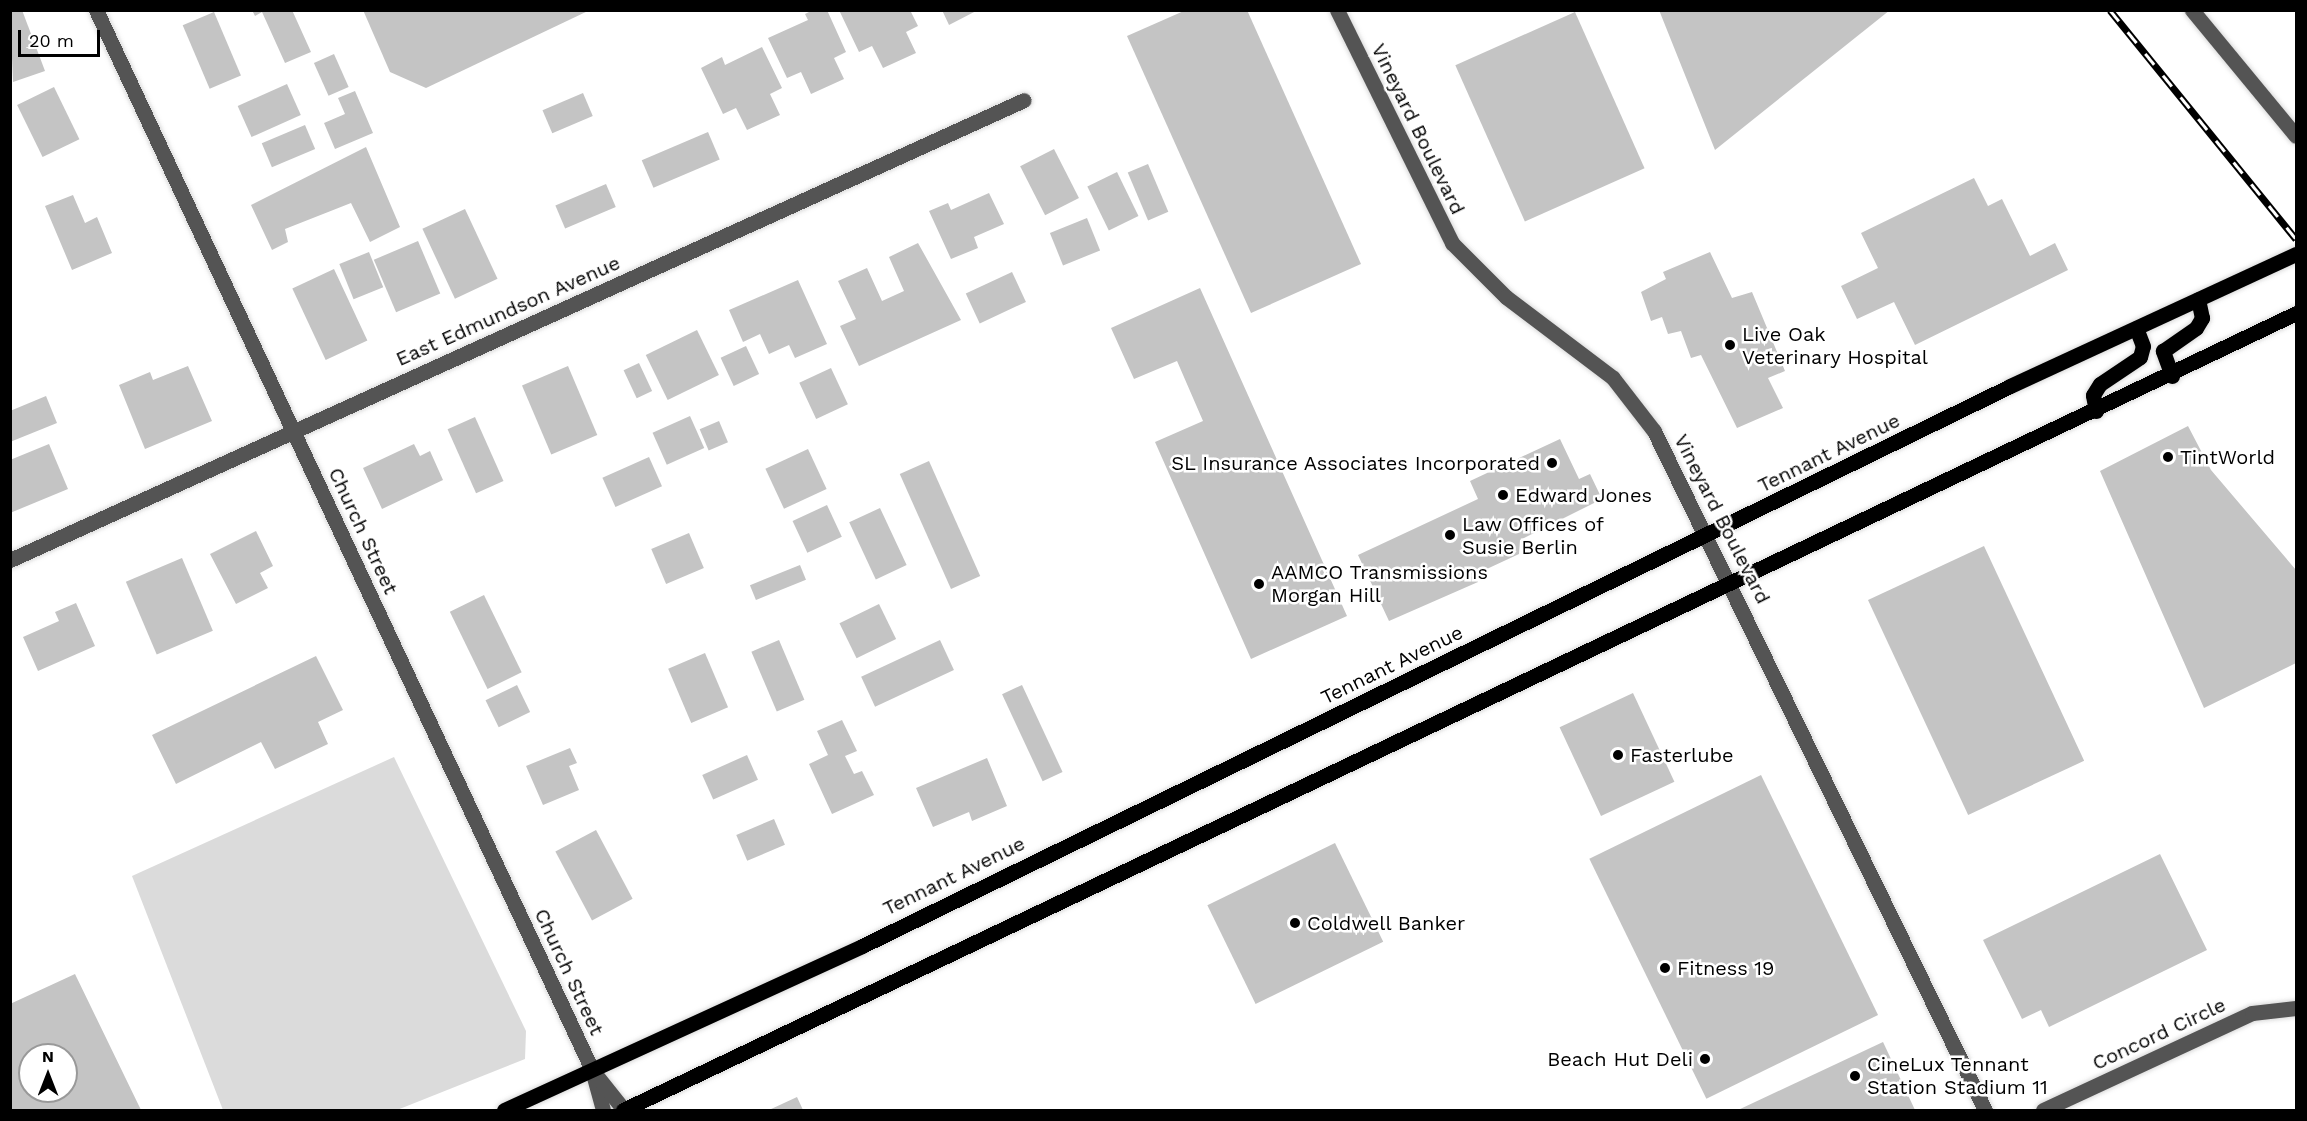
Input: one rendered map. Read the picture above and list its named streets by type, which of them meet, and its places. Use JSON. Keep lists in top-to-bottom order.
{
  "streets": {
    "main road": ["Tennant Avenue"],
    "street": [
      "Vineyard Boulevard",
      "East Edmundson Avenue",
      "Church Street",
      "Concord Circle"
    ]
  },
  "crossings": [
    ["Vineyard Boulevard", "Tennant Avenue"],
    ["East Edmundson Avenue", "Church Street"],
    ["Tennant Avenue", "Church Street"]
  ],
  "places": [
    "Live Oak Veterinary Hospital",
    "TintWorld",
    "SL Insurance Associates Incorporated",
    "Edward Jones",
    "Law Offices of Susie Berlin",
    "AAMCO Transmissions Morgan Hill",
    "Fasterlube",
    "Coldwell Banker",
    "Fitness 19",
    "Beach Hut Deli",
    "CineLux Tennant Station Stadium 11"
  ],
  "scale_bar": "20 m",
  "north": "top"
}
